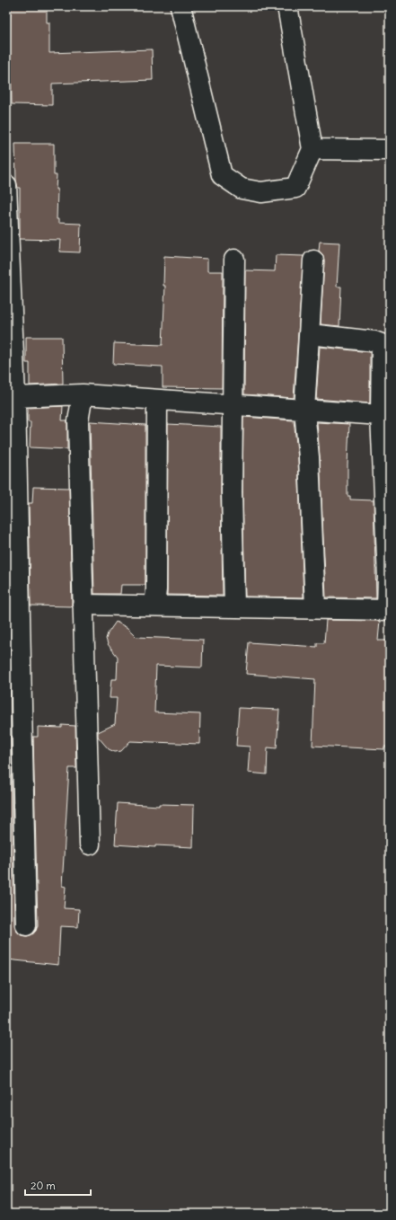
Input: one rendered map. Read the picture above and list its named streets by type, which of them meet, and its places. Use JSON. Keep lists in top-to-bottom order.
{
  "scale_bar": "20 m"
}
